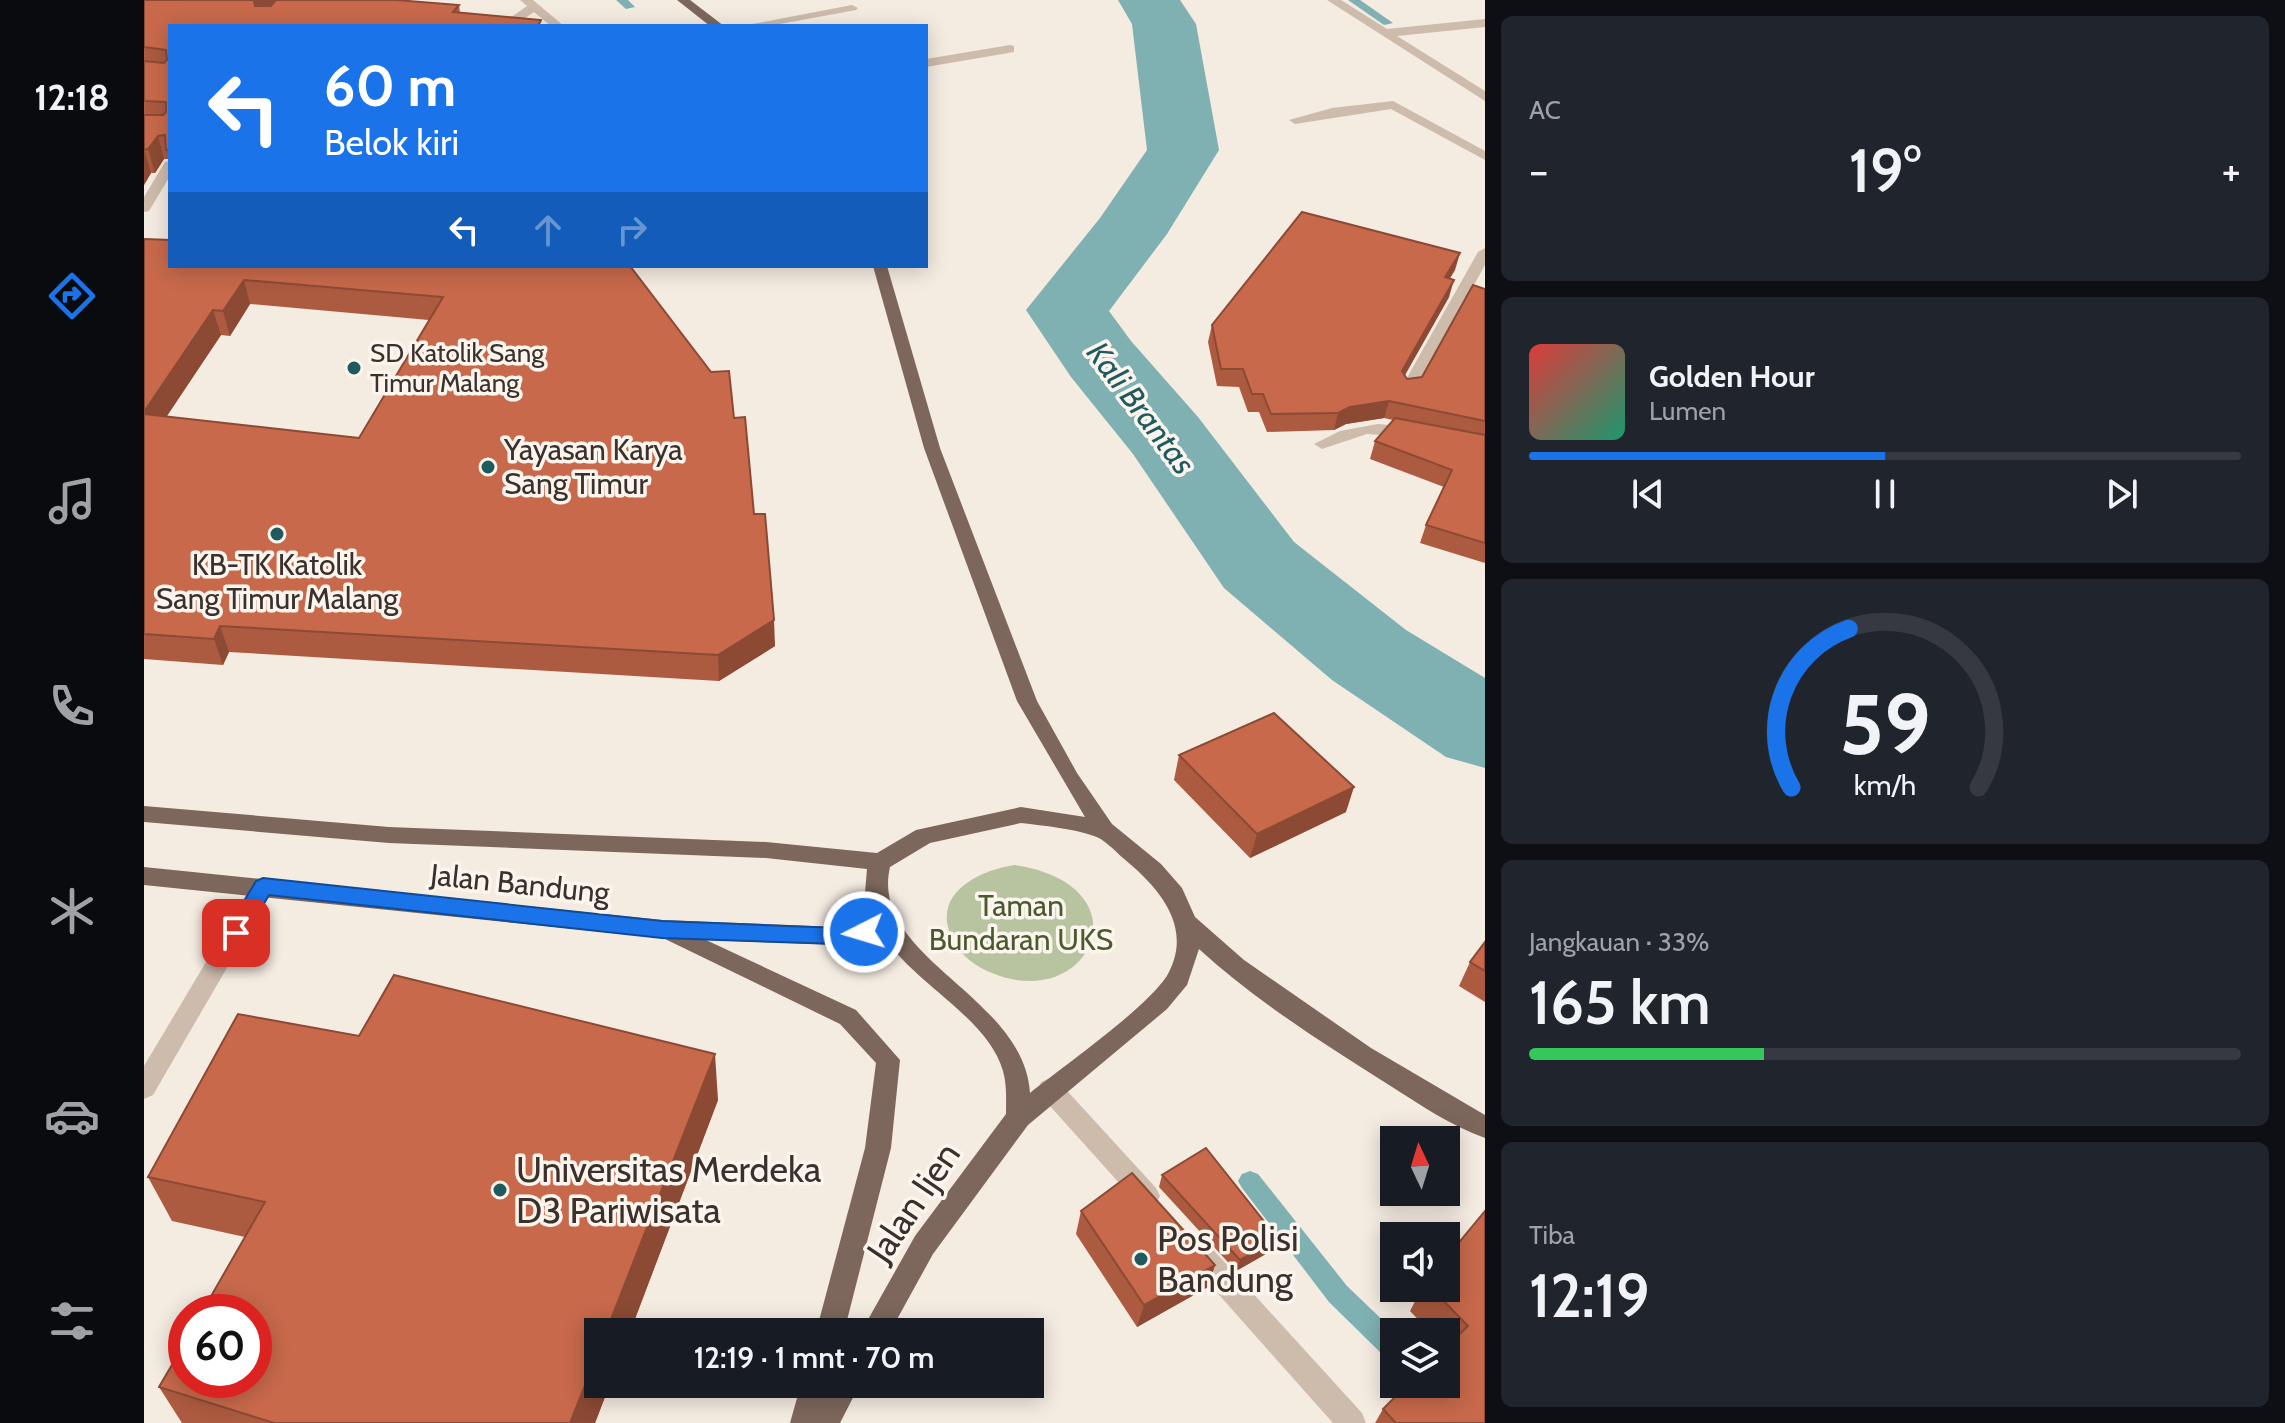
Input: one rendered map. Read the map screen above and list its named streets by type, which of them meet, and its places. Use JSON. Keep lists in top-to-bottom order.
{
  "streets": {
    "main road": ["Jalan Bandung", "Jalan Ijen"]
  },
  "crossings": [
    ["Jalan Bandung", "Jalan Ijen"]
  ],
  "water": ["Kali Brantas"],
  "parks": ["Taman Bundaran UKS"],
  "places": [
    "SD Katolik Sang Timur Malang",
    "Yayasan Karya Sang Timur",
    "KB-TK Katolik Sang Timur Malang",
    "Universitas Merdeka D3 Pariwisata",
    "Pos Polisi Bandung"
  ],
  "north": "top",
  "page": {
    "tabs": "12:18",
    "tile": [
      "AC",
      ["Jangkauan · 33%", "165 km"],
      ["Tiba", "12:19"]
    ],
    "turn": ["60 m", "Belok kiri"],
    "heat": ["−", "19°", "+"],
    "song": ["Golden Hour", "Lumen"],
    "limit": "60",
    "trip": "12:19 · 1 mnt · 70 m",
    "gauge": ["59", "km/h"]
  }
}
